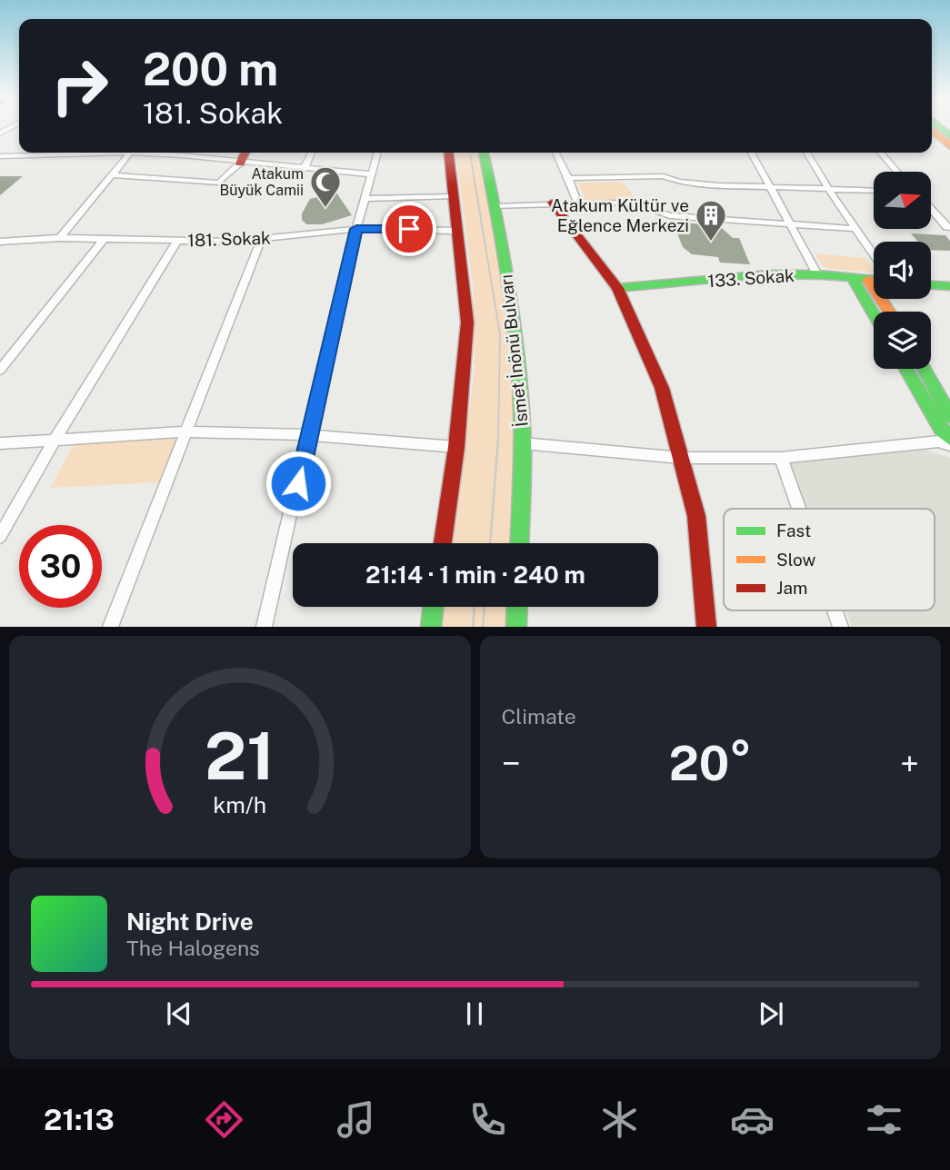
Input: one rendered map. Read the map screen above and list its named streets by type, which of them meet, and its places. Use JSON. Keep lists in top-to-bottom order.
{
  "streets": {
    "main road": ["133. Sokak", "İsmet İnönü Bulvarı"],
    "street": ["181. Sokak"]
  },
  "places": {
    "mosque": ["Atakum Büyük Camii"],
    "building": ["Atakum Kültür ve Eğlence Merkezi"]
  },
  "legend": ["Fast", "Slow", "Jam"],
  "north": "right",
  "page": {
    "turn": ["200 m", "181. Sokak"],
    "limit": "30",
    "trip": "21:14 · 1 min · 240 m",
    "tile": "Climate",
    "heat": ["−", "20°", "+"],
    "song": ["Night Drive", "The Halogens"],
    "tabs": "21:13",
    "gauge": ["21", "km/h"]
  }
}
